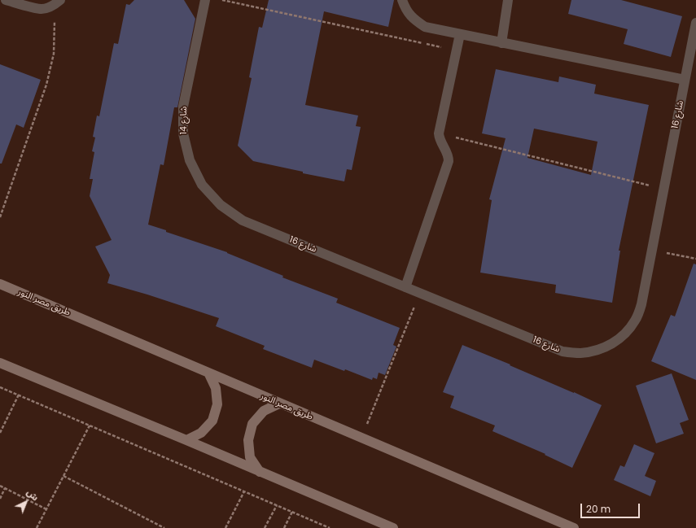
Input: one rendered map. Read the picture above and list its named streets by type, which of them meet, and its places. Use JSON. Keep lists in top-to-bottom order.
{
  "streets": {
    "street": ["شارع 16", "شارع 14", "طريق مصر النور"]
  },
  "crossings": [
    ["شارع 16", "شارع 14"]
  ],
  "scale_bar": "20 m",
  "north": "top right"
}
